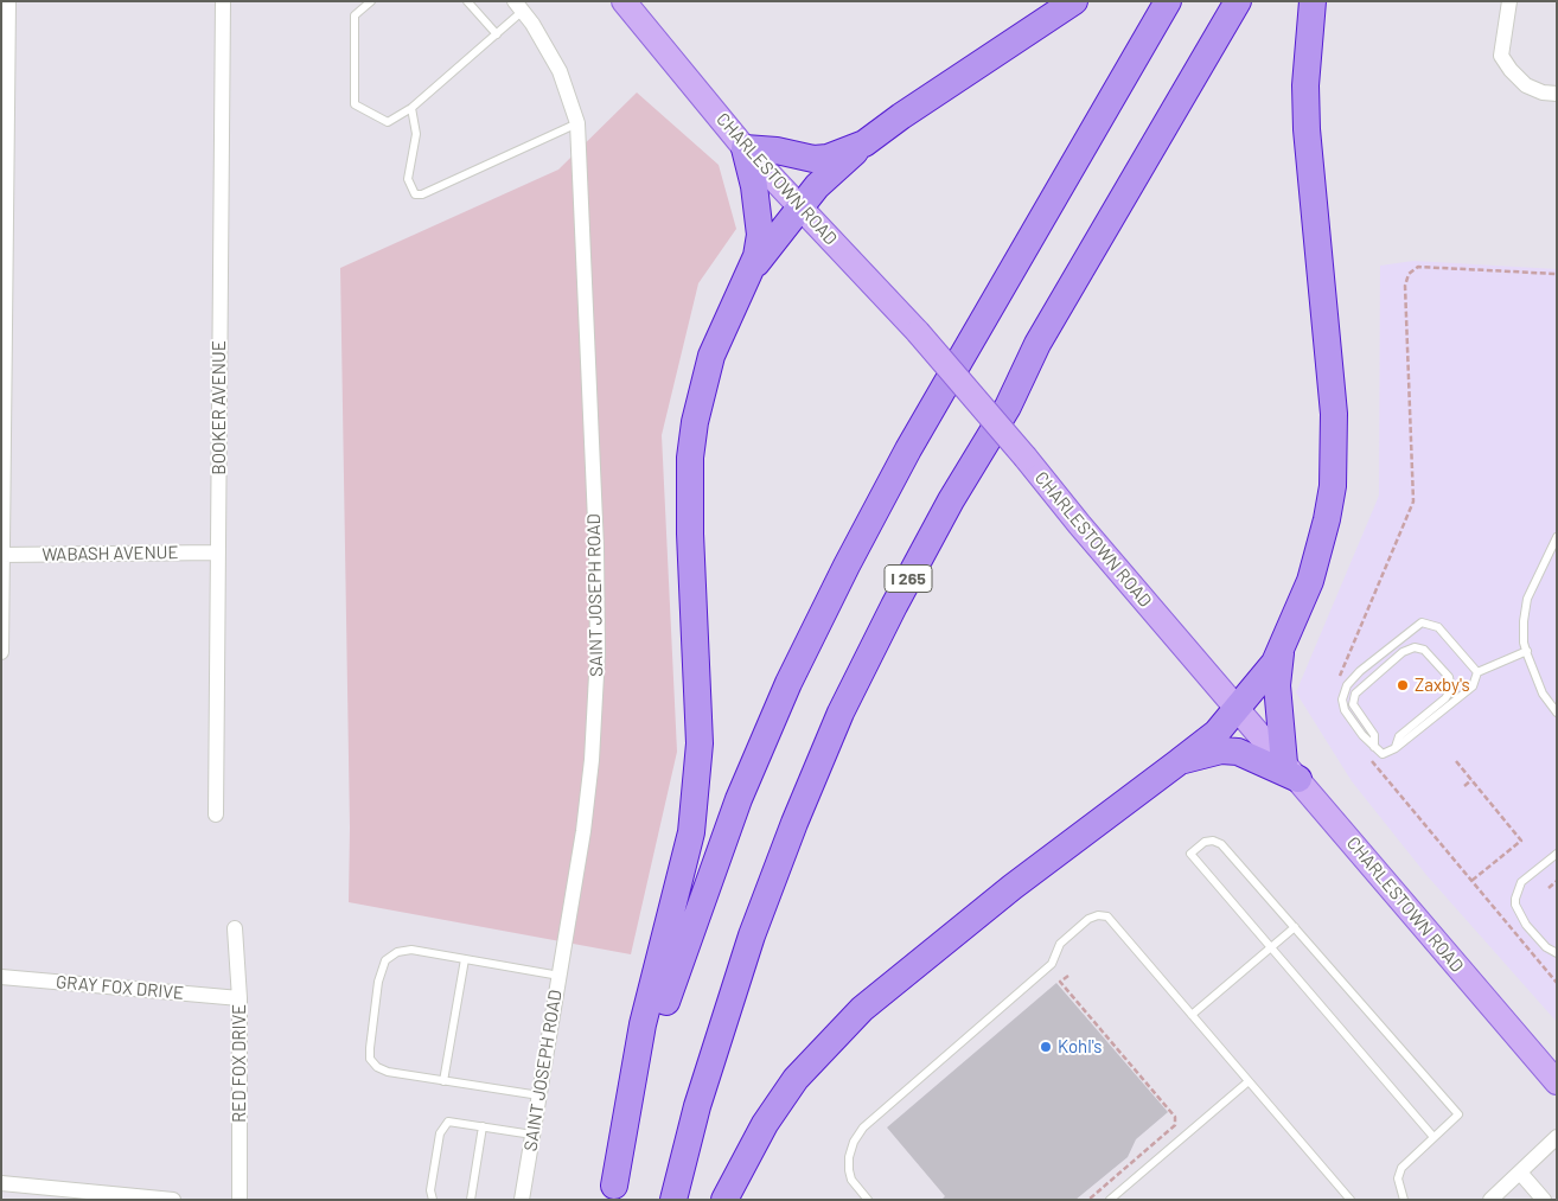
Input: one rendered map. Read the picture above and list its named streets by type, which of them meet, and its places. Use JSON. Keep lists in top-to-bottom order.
{
  "streets": {
    "highway": ["I 265"],
    "main road": ["CHARLESTOWN ROAD"],
    "street": [
      "BOOKER AVENUE",
      "WABASH AVENUE",
      "SAINT JOSEPH ROAD",
      "GRAY FOX DRIVE",
      "RED FOX DRIVE"
    ]
  },
  "crossings": [
    ["BOOKER AVENUE", "WABASH AVENUE"],
    ["GRAY FOX DRIVE", "RED FOX DRIVE"]
  ],
  "places": ["Zaxby's", "Kohl's"]
}
